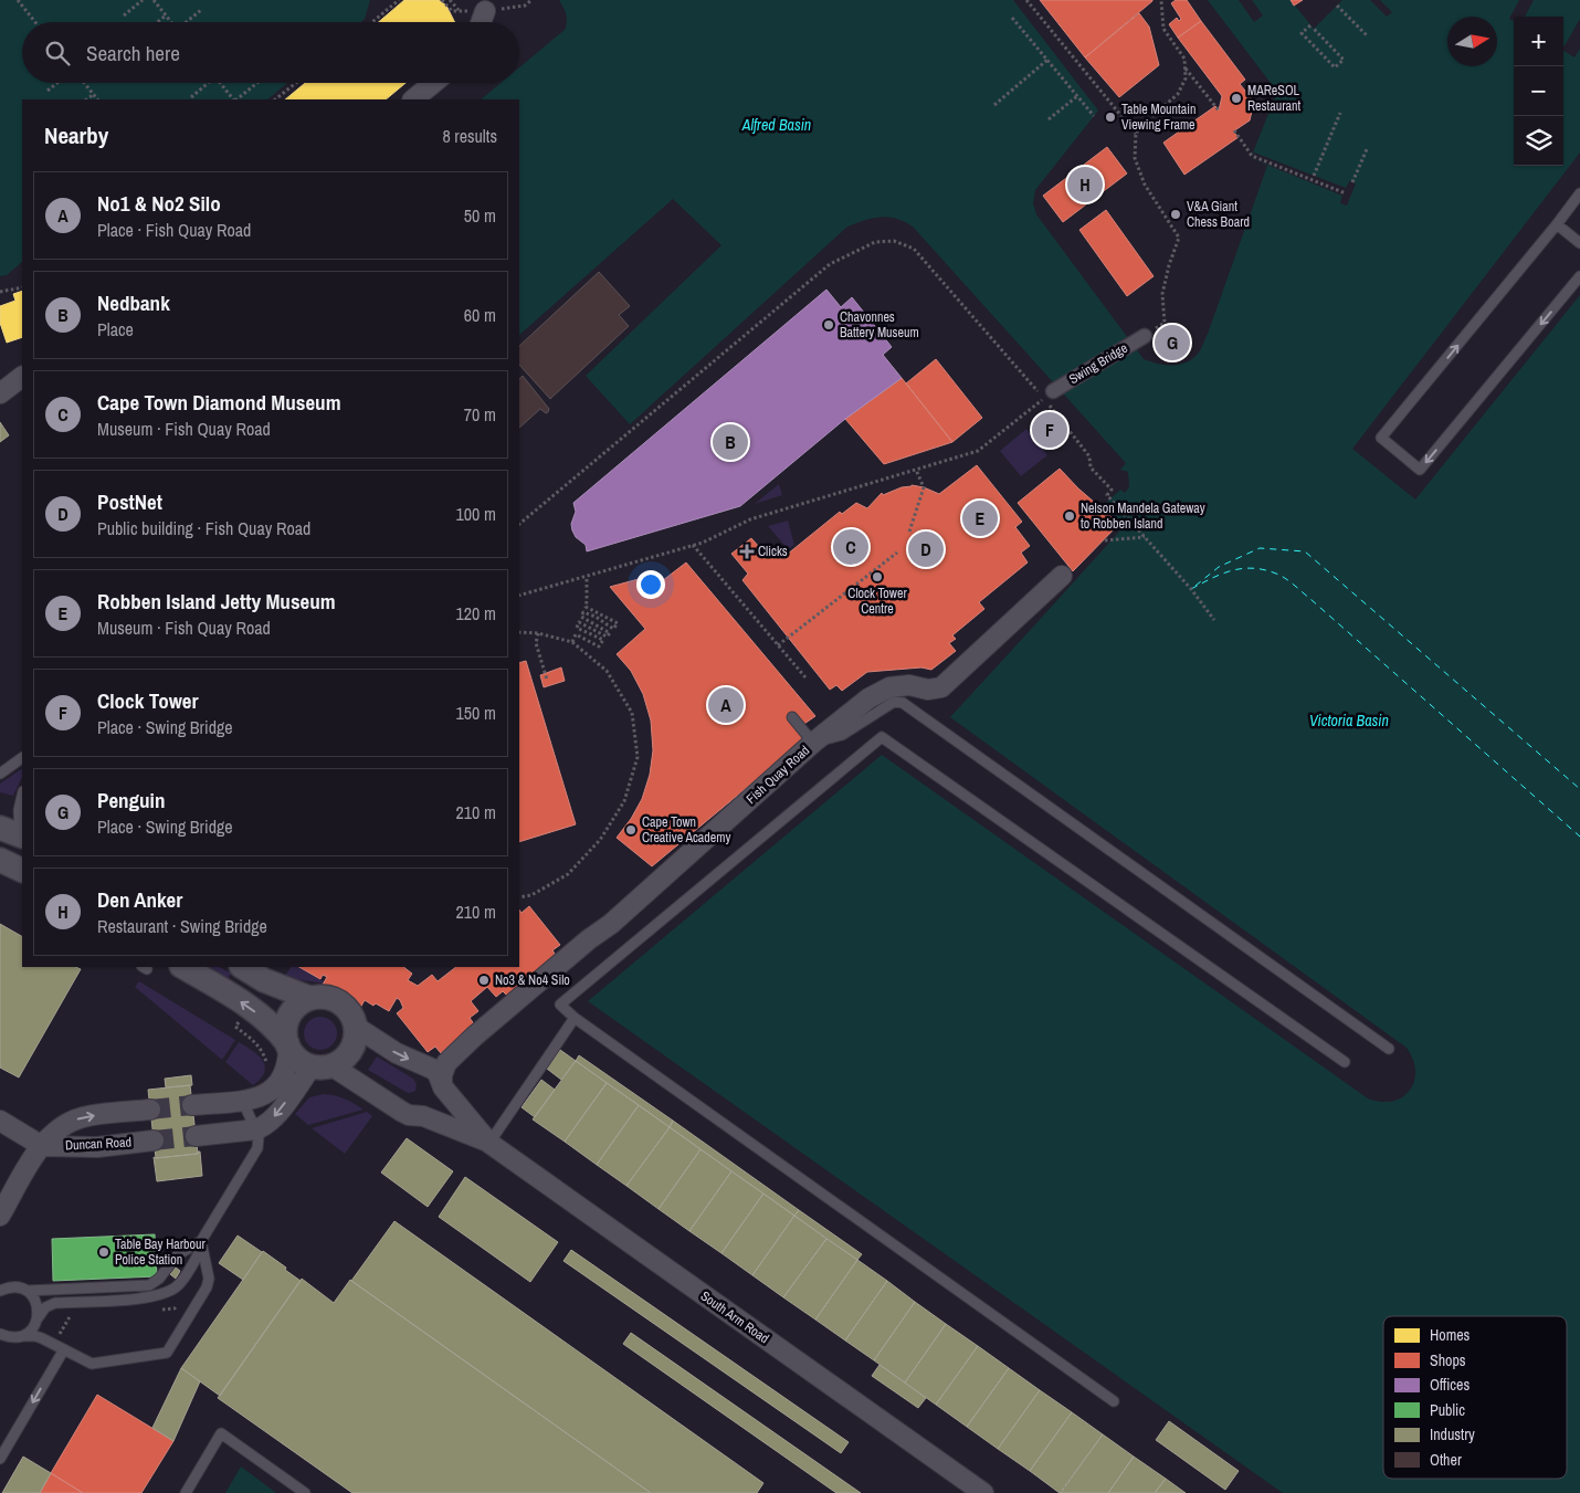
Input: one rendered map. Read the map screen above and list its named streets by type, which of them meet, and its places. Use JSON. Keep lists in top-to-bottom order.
{
  "streets": {
    "street": [
      "Swing Bridge",
      "Fish Quay Road",
      "Duncan Road",
      "South Arm Road"
    ]
  },
  "crossings": [
    ["Fish Quay Road", "South Arm Road"]
  ],
  "water": ["Alfred Basin", "Victoria Basin"],
  "places": {
    "other": [
      "MAReSOL Restaurant",
      "Table Mountain Viewing Frame",
      "V&A Giant Chess Board",
      "Chavonnes Battery Museum",
      "Nelson Mandela Gateway to Robben Island",
      "Clock Tower Centre",
      "Cape Town Creative Academy",
      "No3 & No4 Silo",
      "Table Bay Harbour Police Station"
    ],
    "health": ["Clicks"]
  },
  "legend": [
    "Homes",
    "Shops",
    "Offices",
    "Public",
    "Industry",
    "Other"
  ],
  "north": "right",
  "page": {
    "map_buttons": ["+", "−"],
    "search": "Search here",
    "heading": ["Nearby", "8 results"],
    "pins": [
      "H",
      "G",
      "F",
      "B",
      "E",
      "C",
      "D",
      "A"
    ],
    "list": [
      {
        "mark": "A",
        "name": "No1 & No2 Silo",
        "note": "Place · Fish Quay Road",
        "value": "50 m"
      },
      {
        "mark": "B",
        "name": "Nedbank",
        "note": "Place",
        "value": "60 m"
      },
      {
        "mark": "C",
        "name": "Cape Town Diamond Museum",
        "note": "Museum · Fish Quay Road",
        "value": "70 m"
      },
      {
        "mark": "D",
        "name": "PostNet",
        "note": "Public building · Fish Quay Road",
        "value": "100 m"
      },
      {
        "mark": "E",
        "name": "Robben Island Jetty Museum",
        "note": "Museum · Fish Quay Road",
        "value": "120 m"
      },
      {
        "mark": "F",
        "name": "Clock Tower",
        "note": "Place · Swing Bridge",
        "value": "150 m"
      },
      {
        "mark": "G",
        "name": "Penguin",
        "note": "Place · Swing Bridge",
        "value": "210 m"
      },
      {
        "mark": "H",
        "name": "Den Anker",
        "note": "Restaurant · Swing Bridge",
        "value": "210 m"
      }
    ]
  }
}
